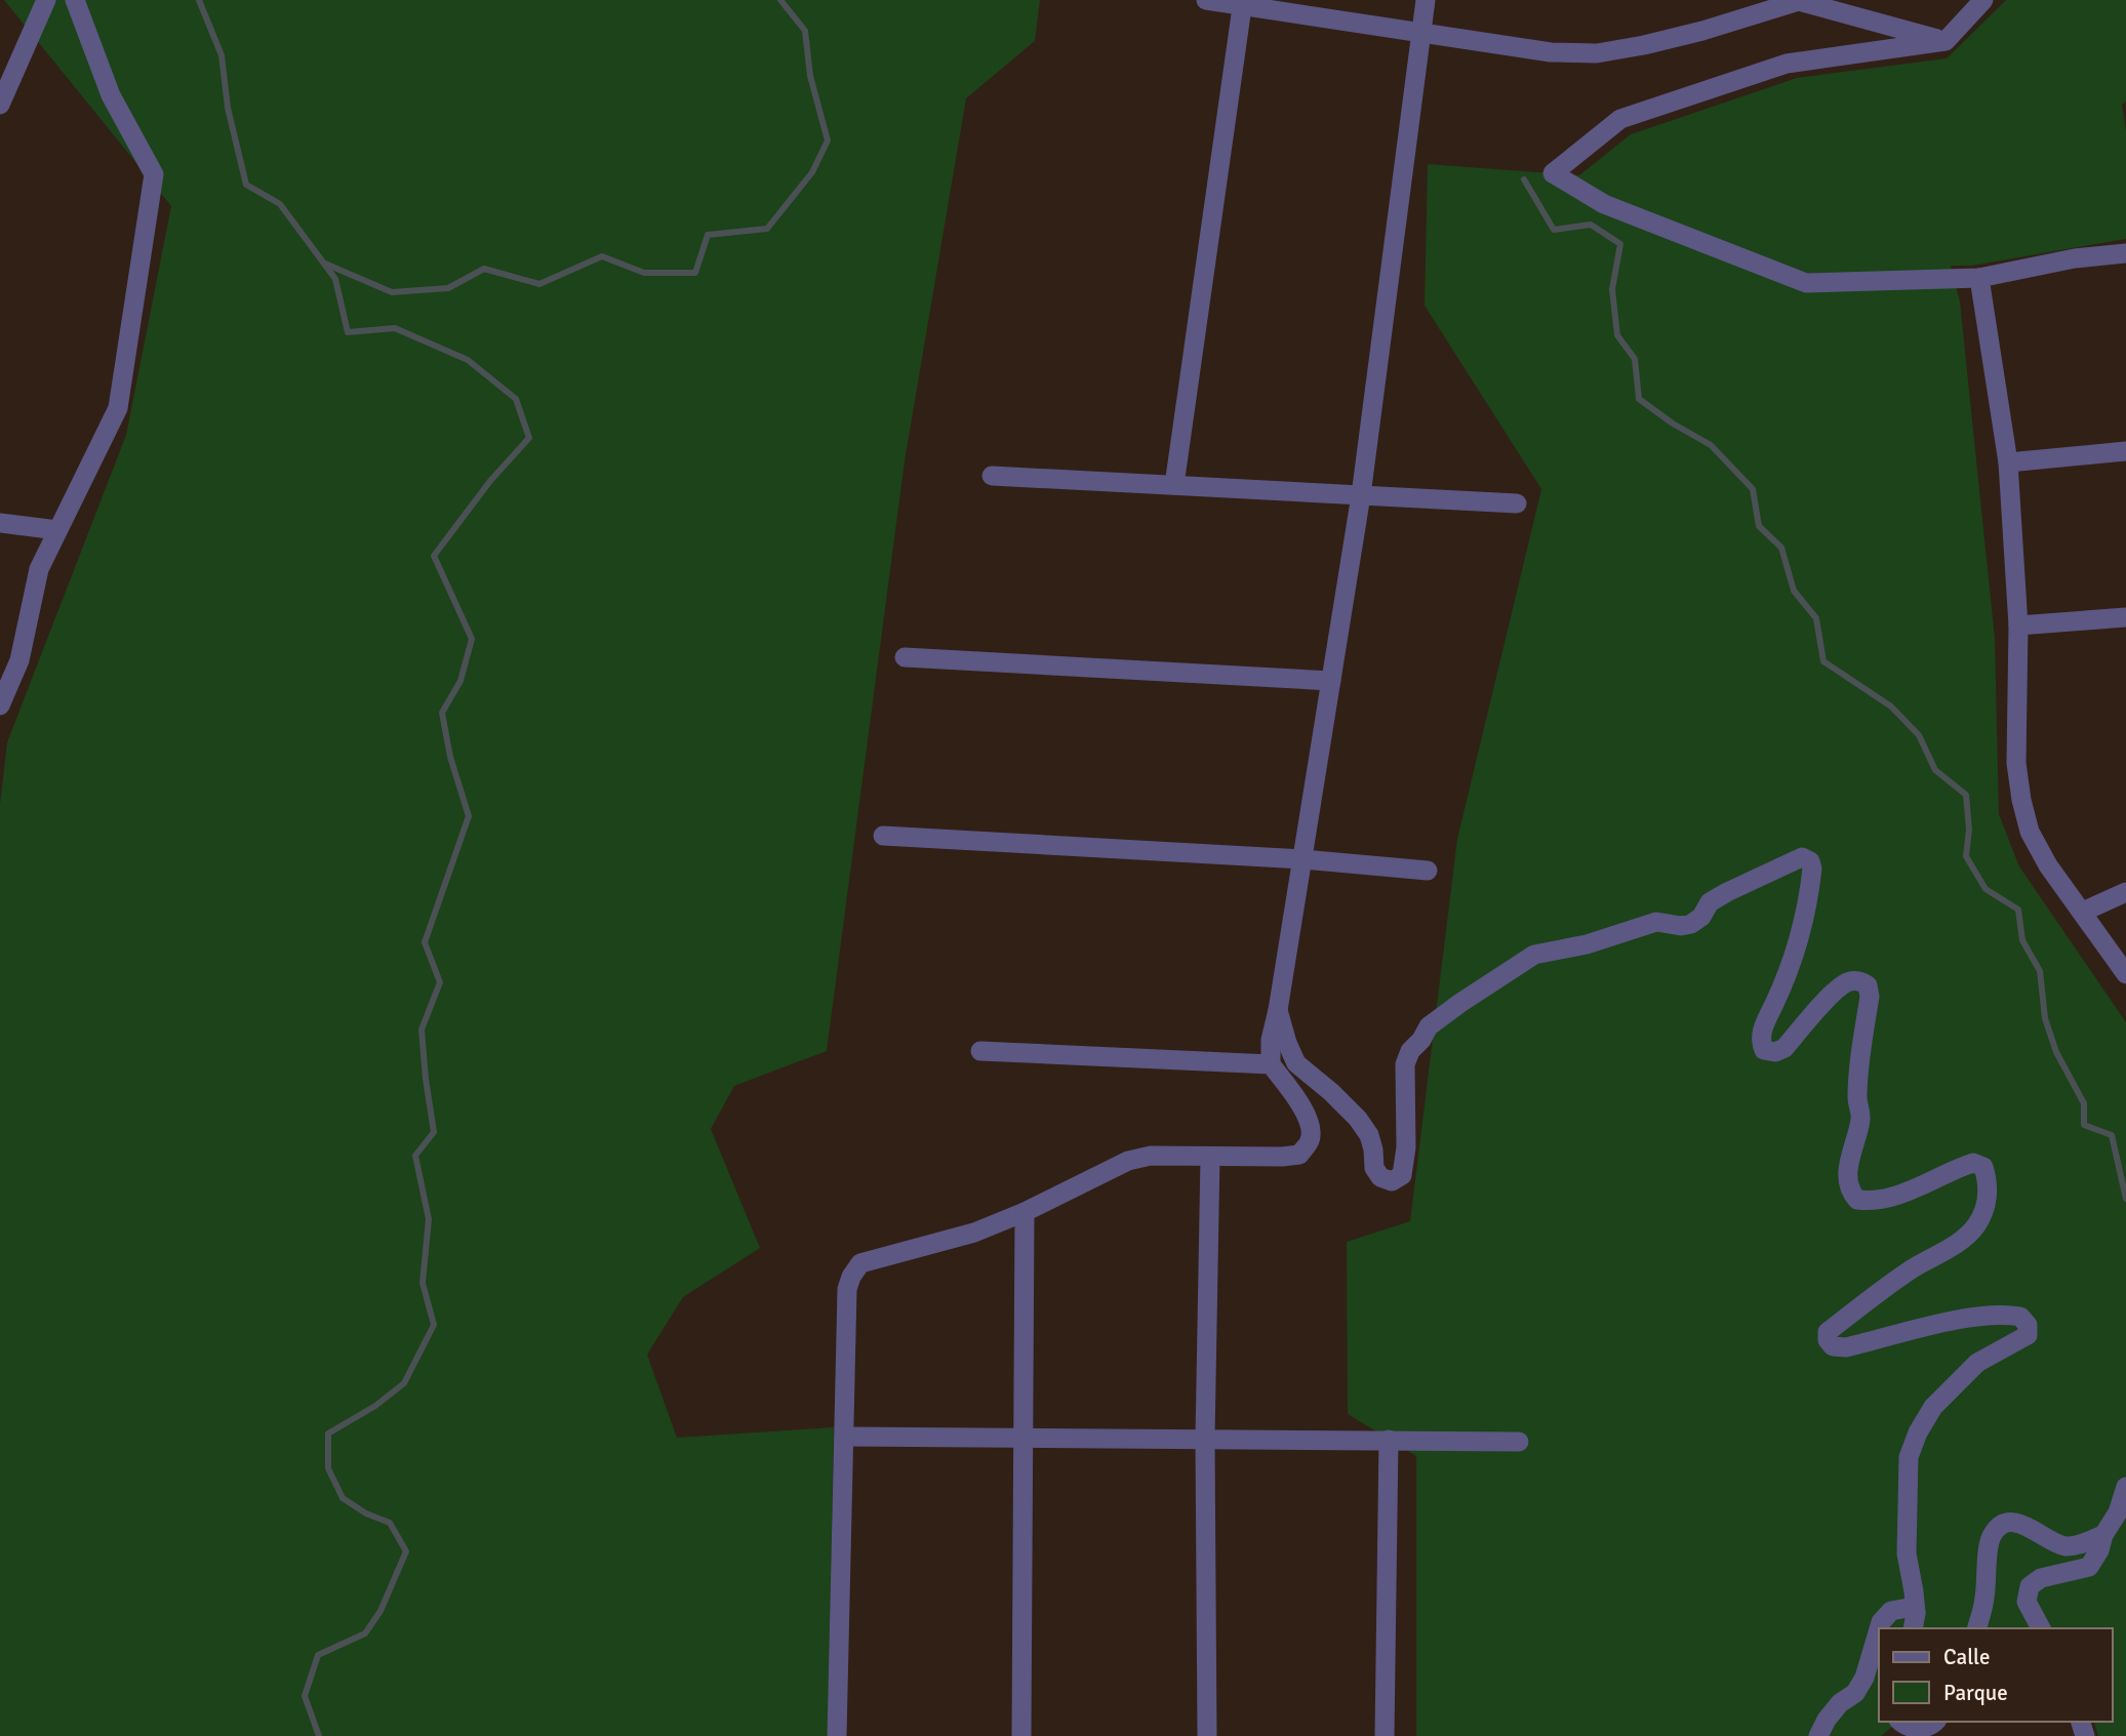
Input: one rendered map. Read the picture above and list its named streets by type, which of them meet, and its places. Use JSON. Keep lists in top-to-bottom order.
{
  "legend": ["Calle", "Parque"]
}
